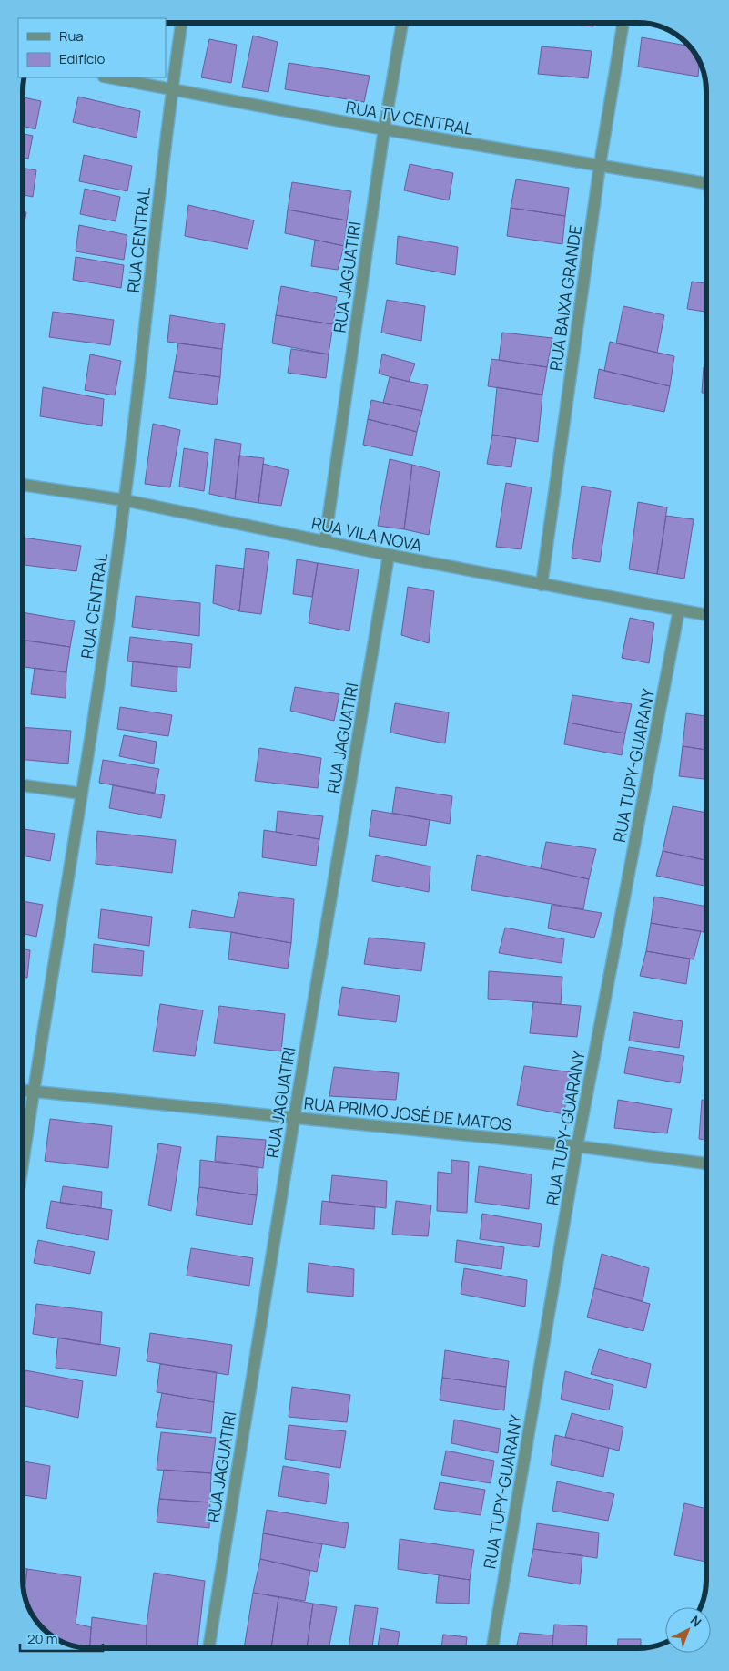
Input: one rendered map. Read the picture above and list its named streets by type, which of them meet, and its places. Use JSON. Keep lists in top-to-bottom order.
{
  "streets": {
    "street": [
      "RUA TV CENTRAL",
      "RUA CENTRAL",
      "RUA JAGUATIRI",
      "RUA BAIXA GRANDE",
      "RUA VILA NOVA",
      "RUA TUPY-GUARANY",
      "RUA PRIMO JOSÉ DE MATOS"
    ]
  },
  "crossings": [
    ["RUA TV CENTRAL", "RUA CENTRAL"],
    ["RUA TV CENTRAL", "RUA JAGUATIRI"],
    ["RUA TV CENTRAL", "RUA BAIXA GRANDE"],
    ["RUA CENTRAL", "RUA VILA NOVA"],
    ["RUA CENTRAL", "RUA PRIMO JOSÉ DE MATOS"],
    ["RUA JAGUATIRI", "RUA VILA NOVA"],
    ["RUA JAGUATIRI", "RUA PRIMO JOSÉ DE MATOS"],
    ["RUA BAIXA GRANDE", "RUA VILA NOVA"],
    ["RUA VILA NOVA", "RUA TUPY-GUARANY"],
    ["RUA TUPY-GUARANY", "RUA PRIMO JOSÉ DE MATOS"]
  ],
  "legend": ["Rua", "Edifício"],
  "scale_bar": "20 m",
  "north": "top right"
}
